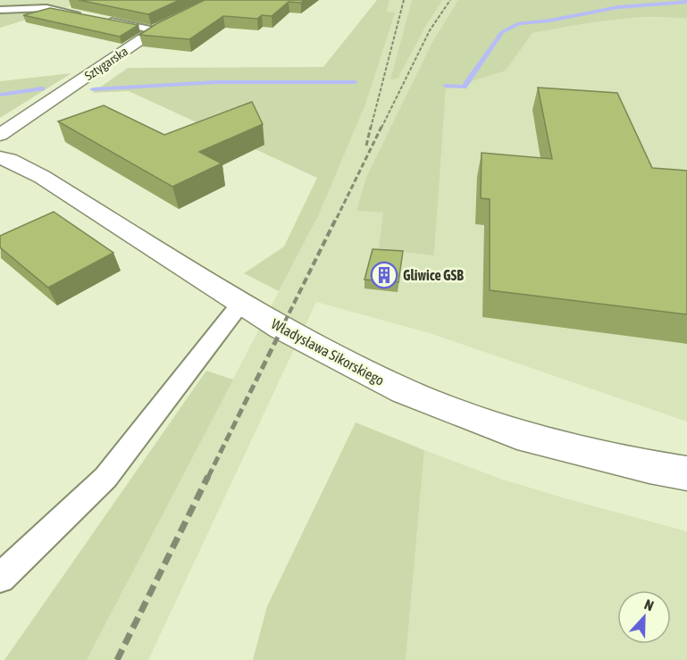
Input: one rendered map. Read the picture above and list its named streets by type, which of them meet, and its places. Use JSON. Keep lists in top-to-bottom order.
{
  "streets": {
    "street": ["Sztygarska", "Władysława Sikorskiego"]
  },
  "places": {
    "building": ["Gliwice GSB"]
  },
  "north": "top"
}
